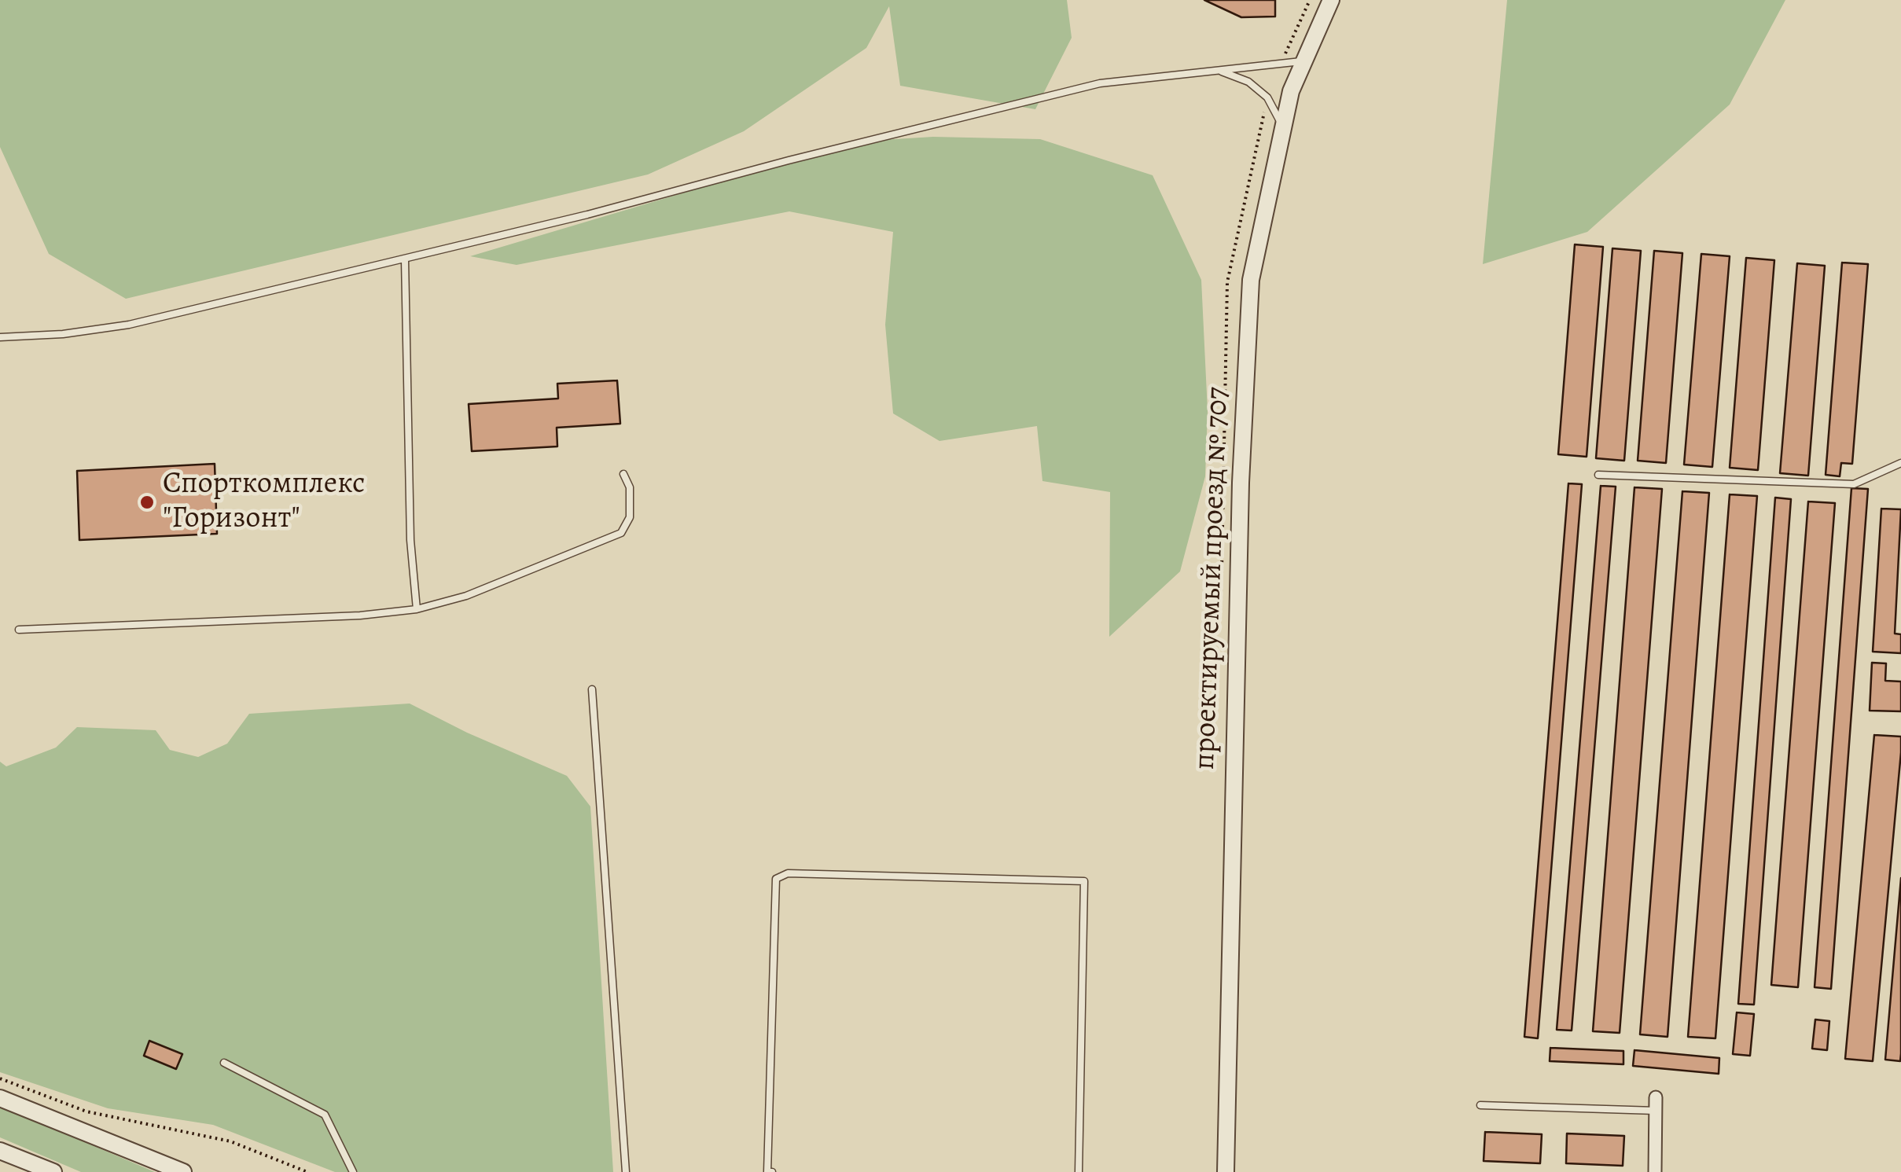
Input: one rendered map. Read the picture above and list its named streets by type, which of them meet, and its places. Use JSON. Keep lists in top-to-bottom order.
{
  "streets": {
    "street": ["проектируемый проезд № 707"]
  },
  "places": ["Спорткомплекс \"Горизонт\""]
}
